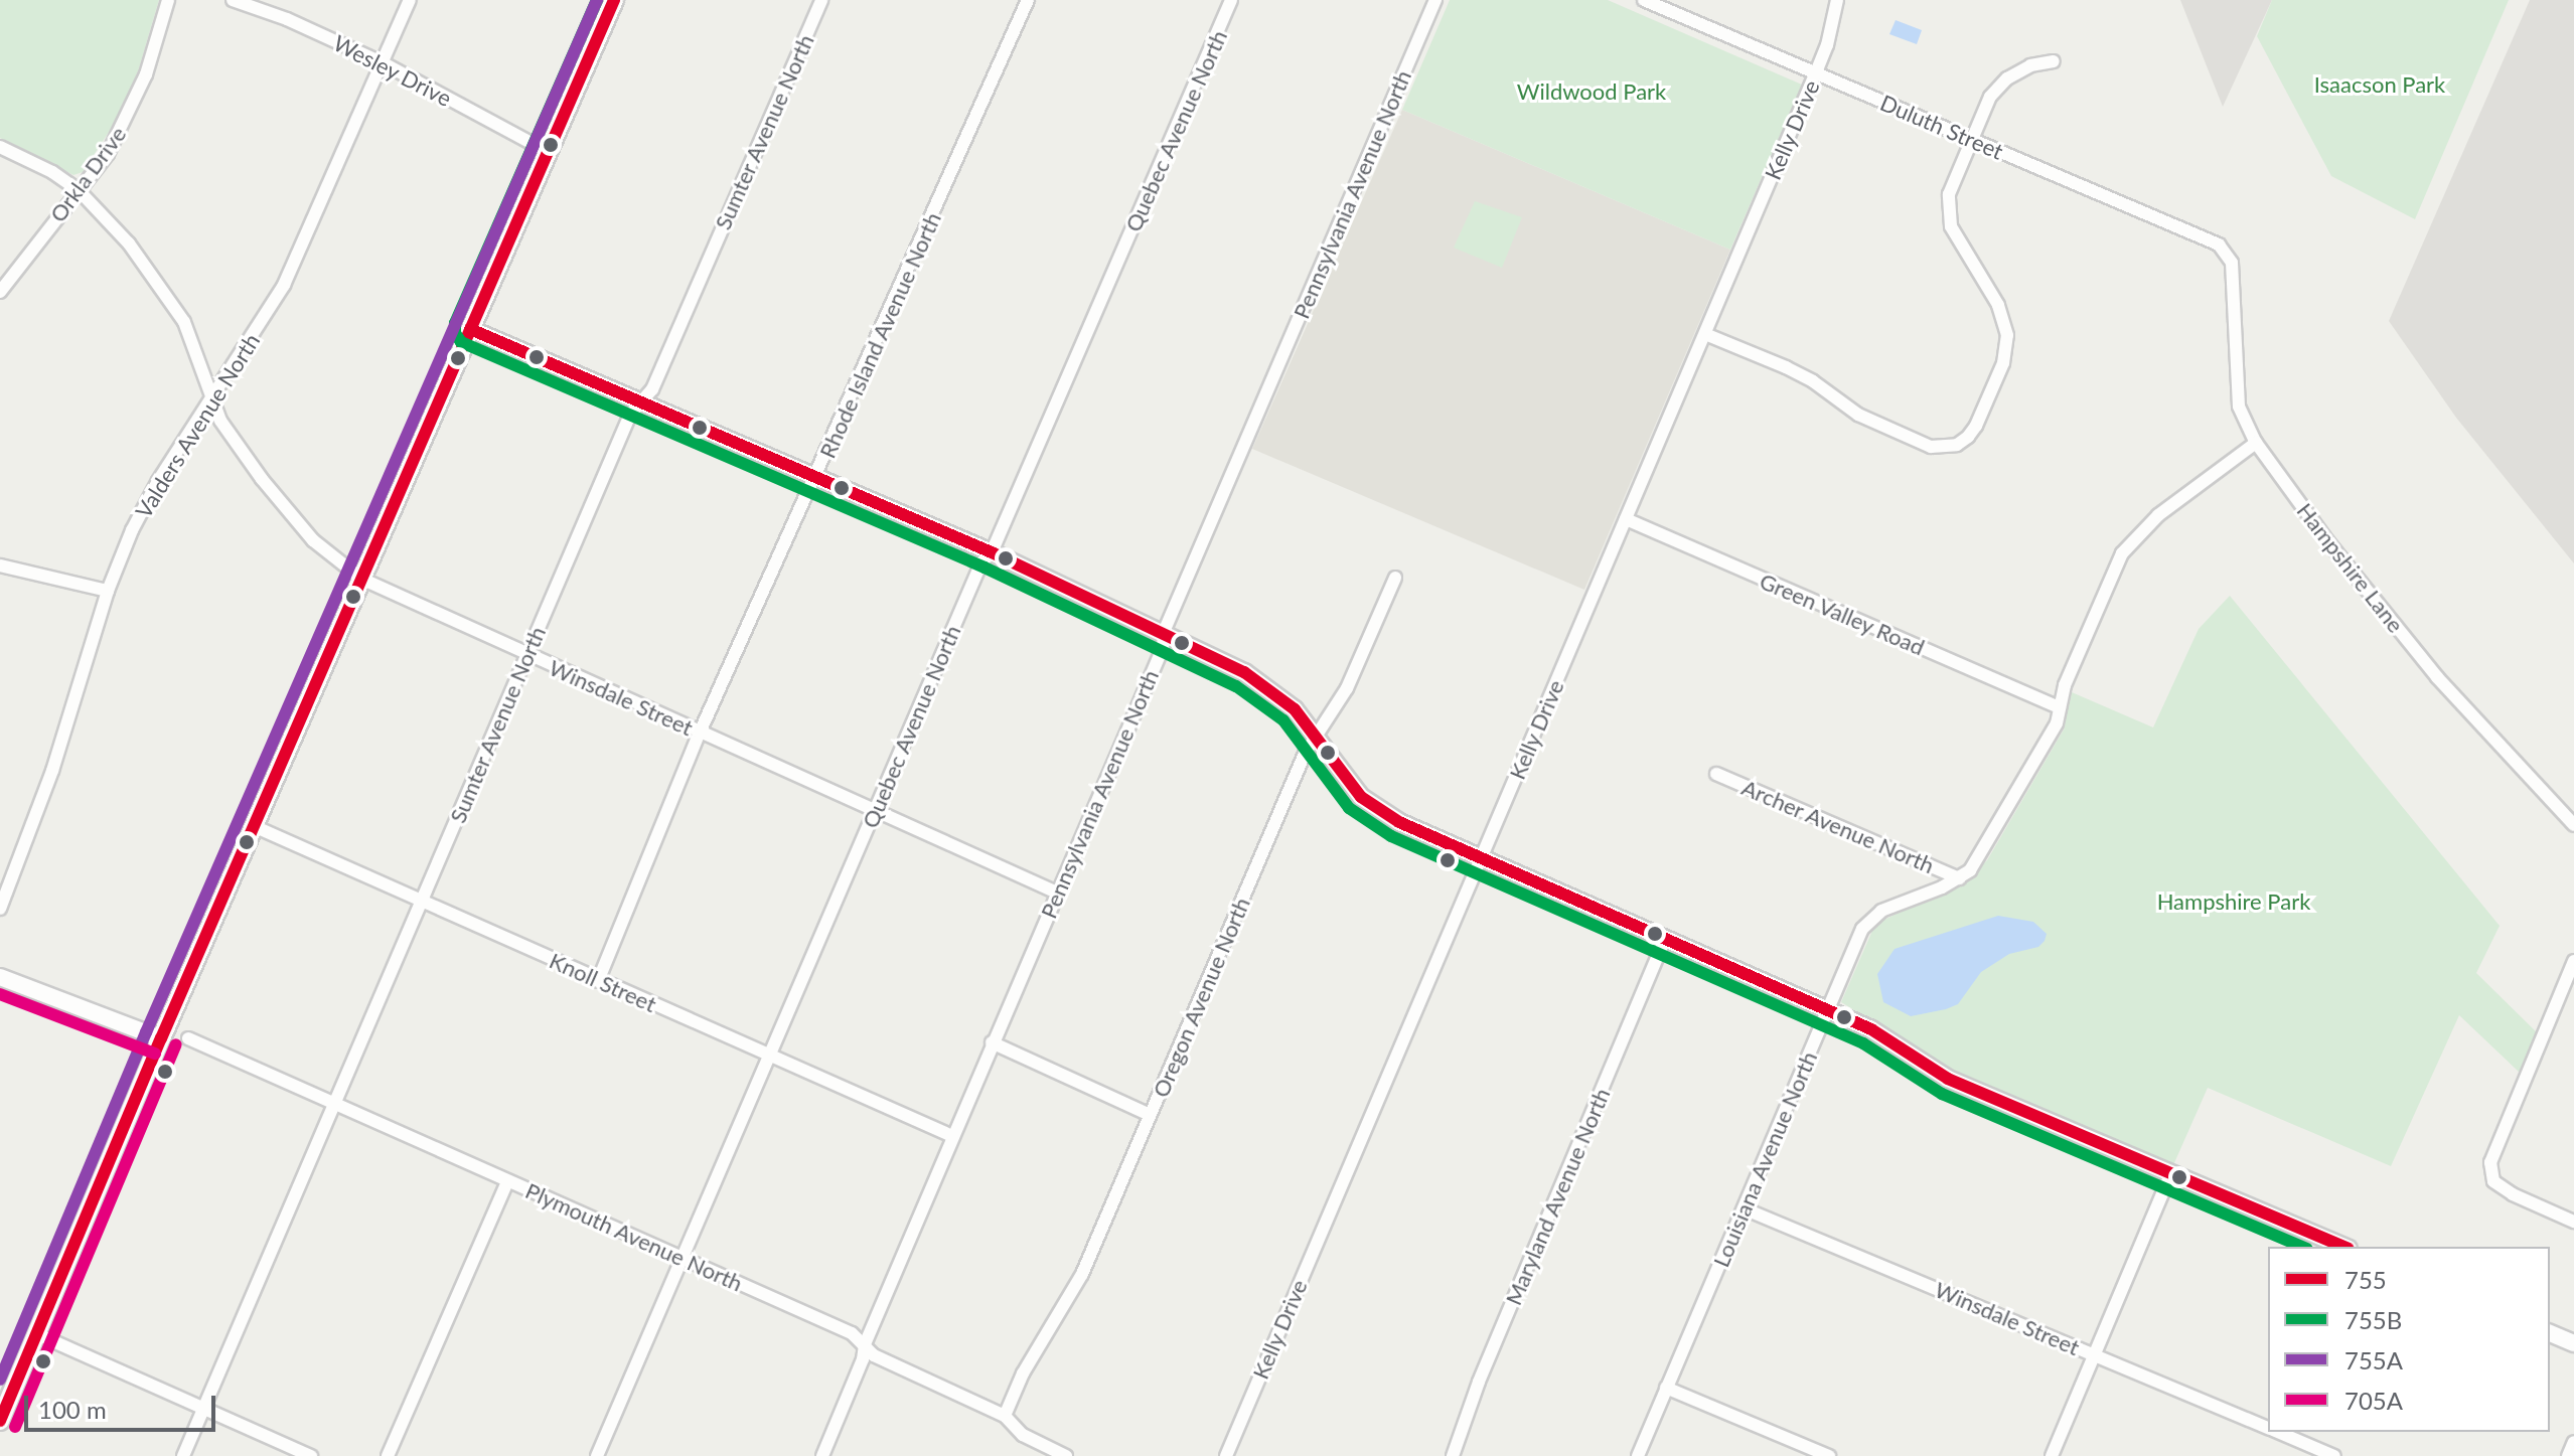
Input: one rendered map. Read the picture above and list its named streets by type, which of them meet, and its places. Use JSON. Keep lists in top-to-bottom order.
{
  "streets": {
    "street": [
      "Wesley Drive",
      "Duluth Street",
      "Kelly Drive",
      "Quebec Avenue North",
      "Sumter Avenue North",
      "Orkla Drive",
      "Pennsylvania Avenue North",
      "Rhode Island Avenue North",
      "Valders Avenue North",
      "Hampshire Lane",
      "Green Valley Road",
      "Winsdale Street",
      "Archer Avenue North",
      "Knoll Street",
      "Oregon Avenue North",
      "Louisiana Avenue North",
      "Maryland Avenue North",
      "Plymouth Avenue North"
    ]
  },
  "crossings": [
    ["Wesley Drive", "Valders Avenue North"],
    ["Duluth Street", "Kelly Drive"],
    ["Duluth Street", "Hampshire Lane"],
    ["Kelly Drive", "Green Valley Road"],
    ["Quebec Avenue North", "Winsdale Street"],
    ["Quebec Avenue North", "Knoll Street"],
    ["Quebec Avenue North", "Plymouth Avenue North"],
    ["Sumter Avenue North", "Winsdale Street"],
    ["Sumter Avenue North", "Knoll Street"],
    ["Sumter Avenue North", "Plymouth Avenue North"],
    ["Orkla Drive", "Winsdale Street"],
    ["Pennsylvania Avenue North", "Winsdale Street"],
    ["Pennsylvania Avenue North", "Knoll Street"],
    ["Pennsylvania Avenue North", "Plymouth Avenue North"],
    ["Rhode Island Avenue North", "Winsdale Street"],
    ["Rhode Island Avenue North", "Knoll Street"],
    ["Valders Avenue North", "Winsdale Street"],
    ["Hampshire Lane", "Louisiana Avenue North"],
    ["Green Valley Road", "Louisiana Avenue North"],
    ["Winsdale Street", "Louisiana Avenue North"],
    ["Archer Avenue North", "Louisiana Avenue North"],
    ["Oregon Avenue North", "Plymouth Avenue North"]
  ],
  "parks": ["Isaacson Park", "Wildwood Park", "Hampshire Park"],
  "lines": [
    "transit line 755",
    "transit line 755B",
    "transit line 755A",
    "transit line 705A"
  ],
  "legend": [
    "755",
    "755B",
    "755A",
    "705A"
  ],
  "scale_bar": "100 m"
}
